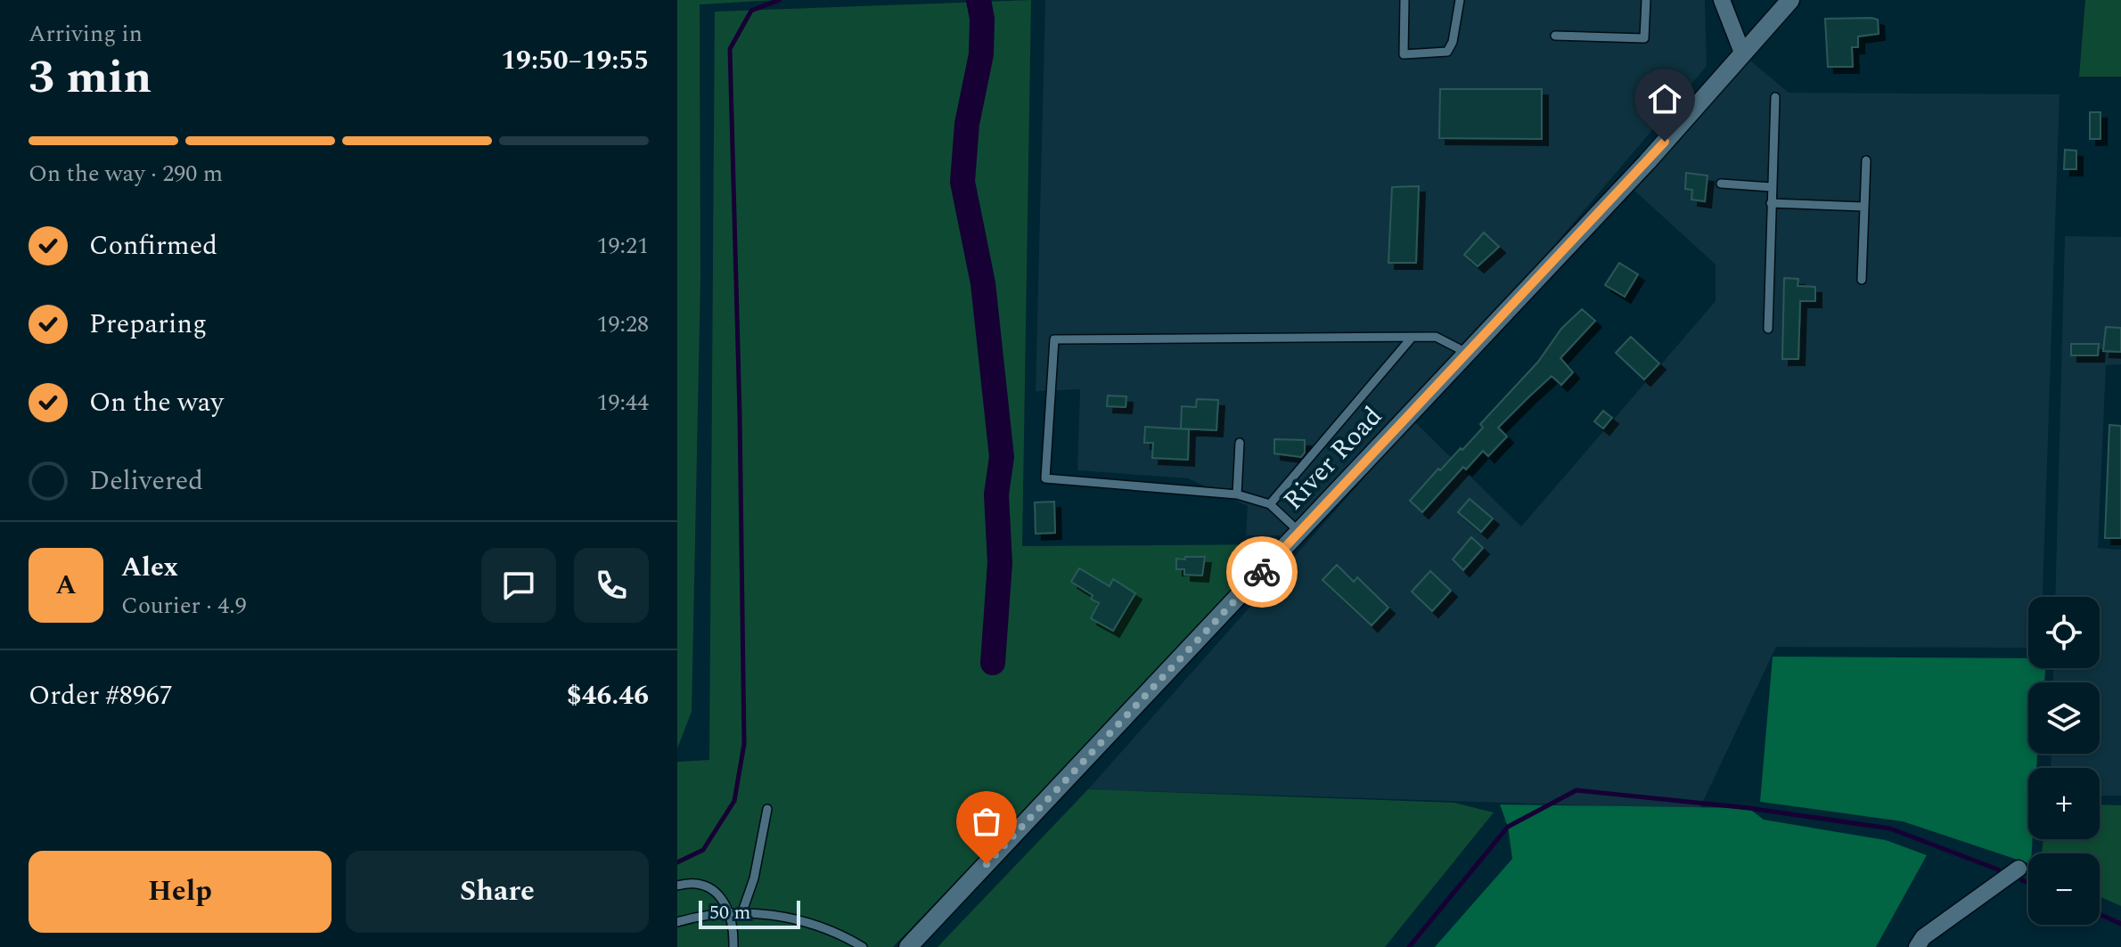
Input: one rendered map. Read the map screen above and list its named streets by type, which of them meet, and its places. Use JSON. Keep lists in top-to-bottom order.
{
  "streets": {
    "street": ["River Road"]
  },
  "scale_bar": "50 m",
  "page": {
    "heading": ["3 min", "Arriving in", "19:50–19:55"],
    "panel": [
      "Alex",
      "Courier · 4.9",
      "Order #8967",
      "$46.46"
    ],
    "bar": "On the way · 290 m",
    "list": [
      ["Confirmed", "19:21"],
      ["Preparing", "19:28"],
      ["On the way", "19:44"],
      "Delivered"
    ],
    "round": "A",
    "map_buttons": ["+", "−"],
    "buttons": ["Help", "Share"],
    "scale": "50 m"
  }
}
